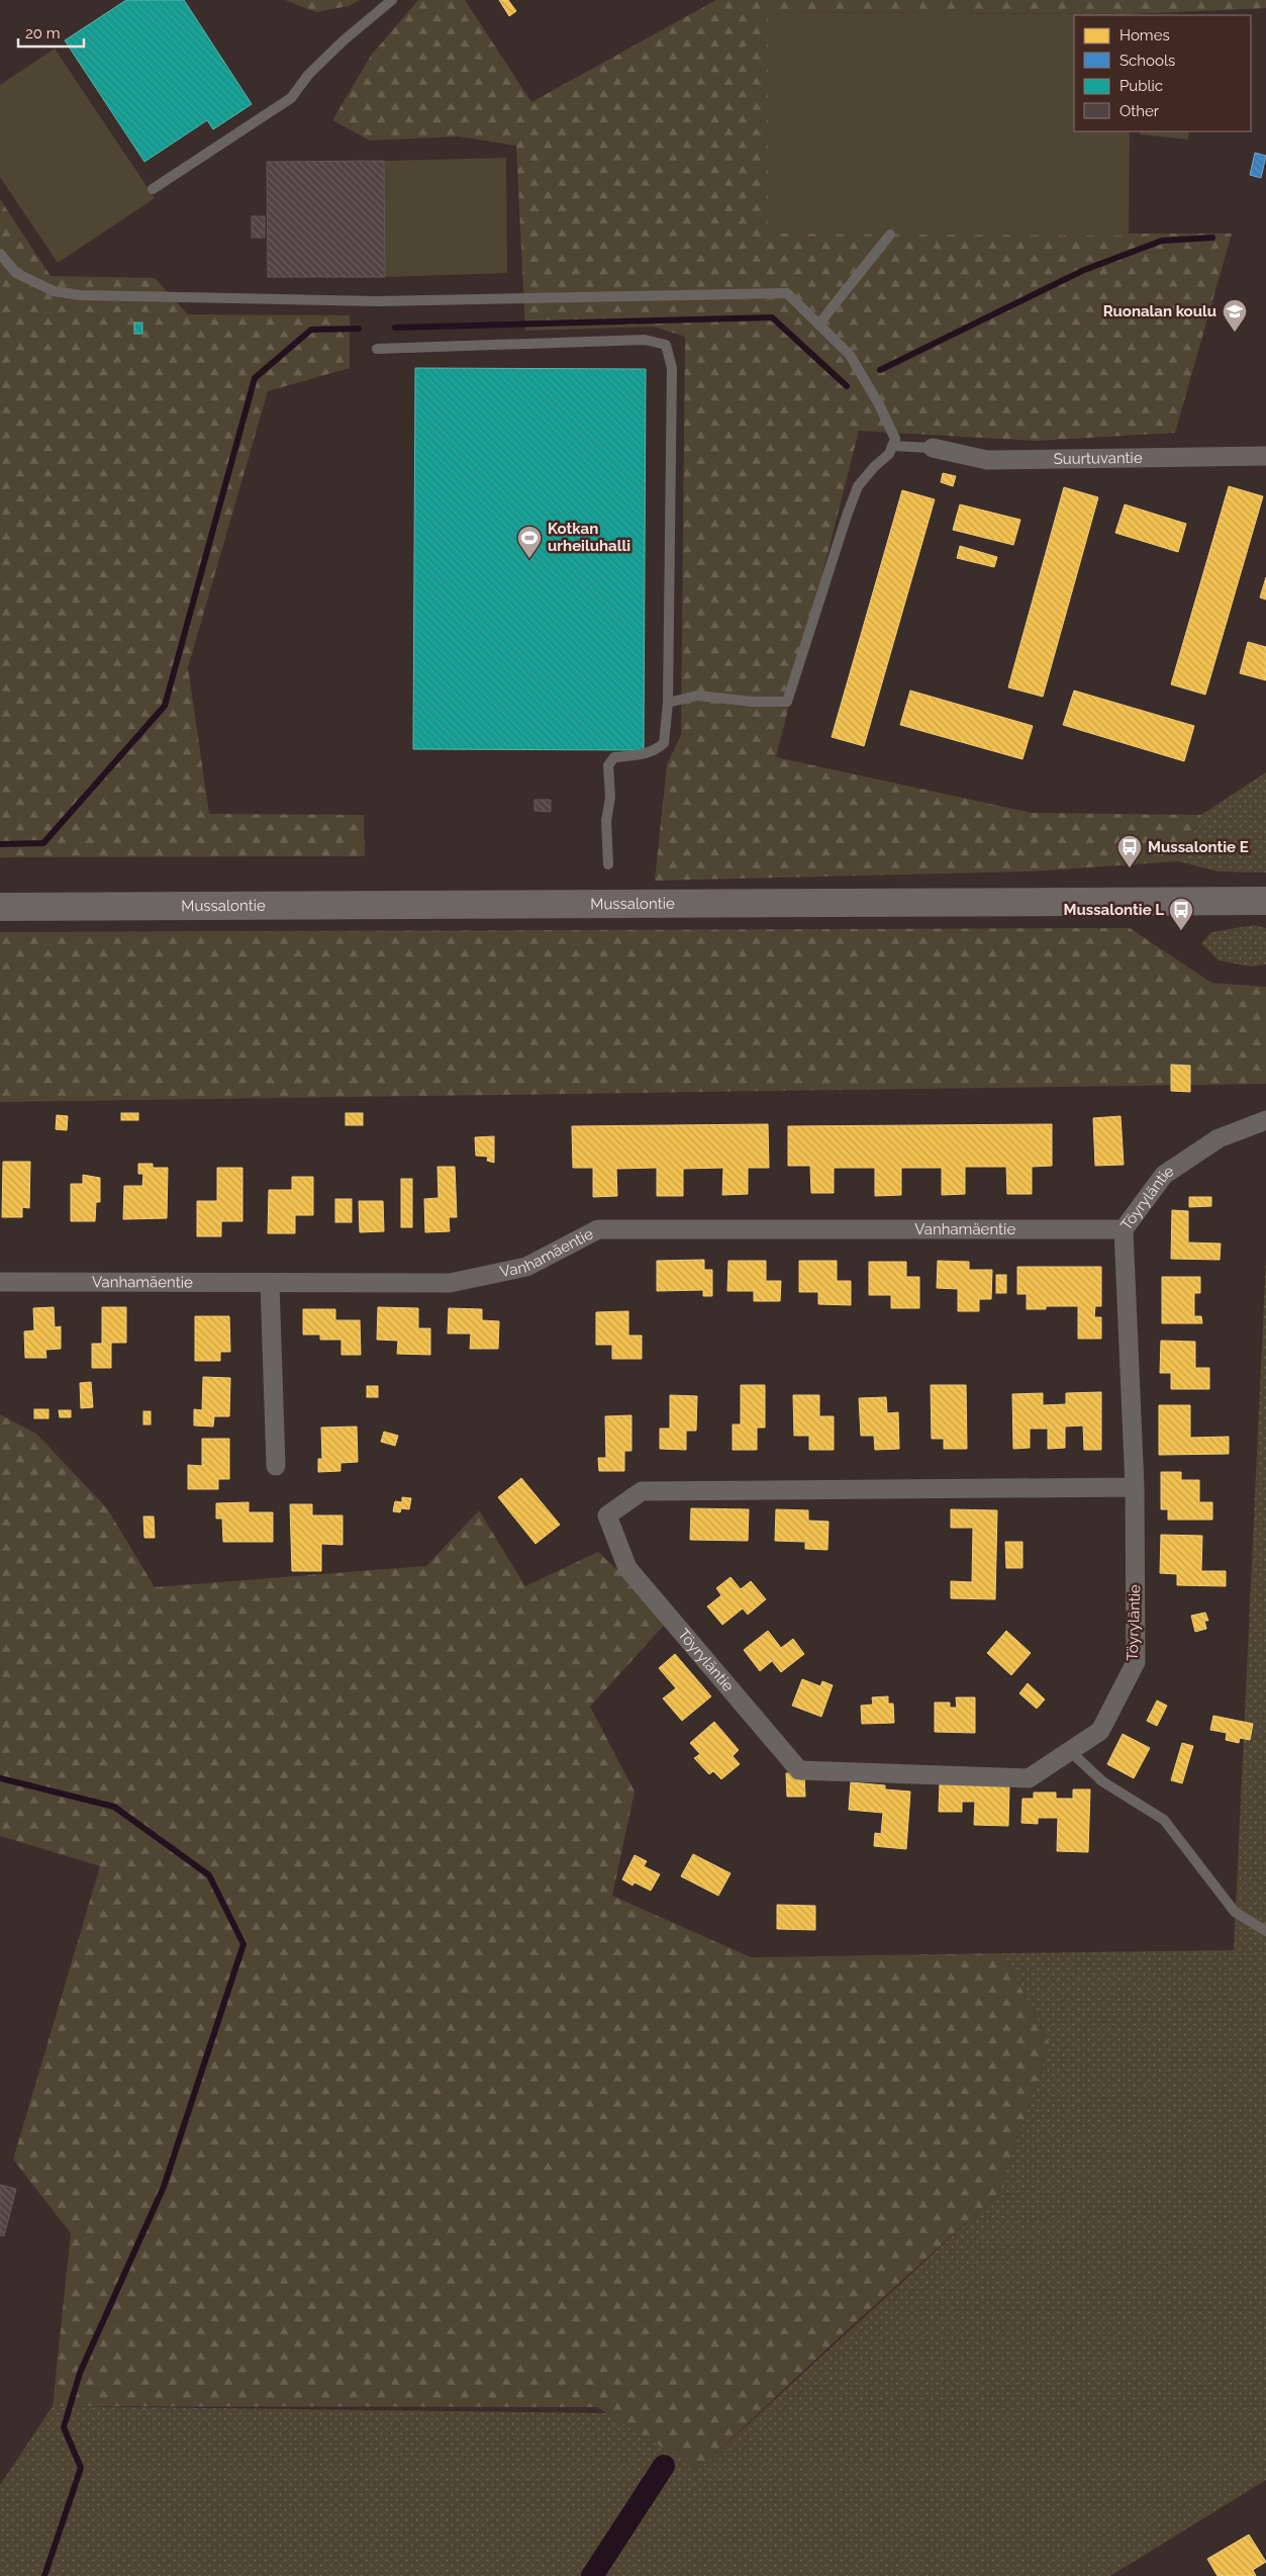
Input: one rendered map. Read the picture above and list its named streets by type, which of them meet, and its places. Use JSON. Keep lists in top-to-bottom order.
{
  "streets": {
    "main road": ["Mussalontie"],
    "street": ["Suurtuvantie", "Töyryläntie", "Vanhamäentie"]
  },
  "crossings": [
    ["Töyryläntie", "Vanhamäentie"]
  ],
  "places": {
    "school or university": ["Ruonalan koulu"],
    "sports": ["Kotkan urheiluhalli"],
    "bus stop": ["Mussalontie E", "Mussalontie L"]
  },
  "legend": [
    "Homes",
    "Schools",
    "Public",
    "Other"
  ],
  "scale_bar": "20 m"
}
